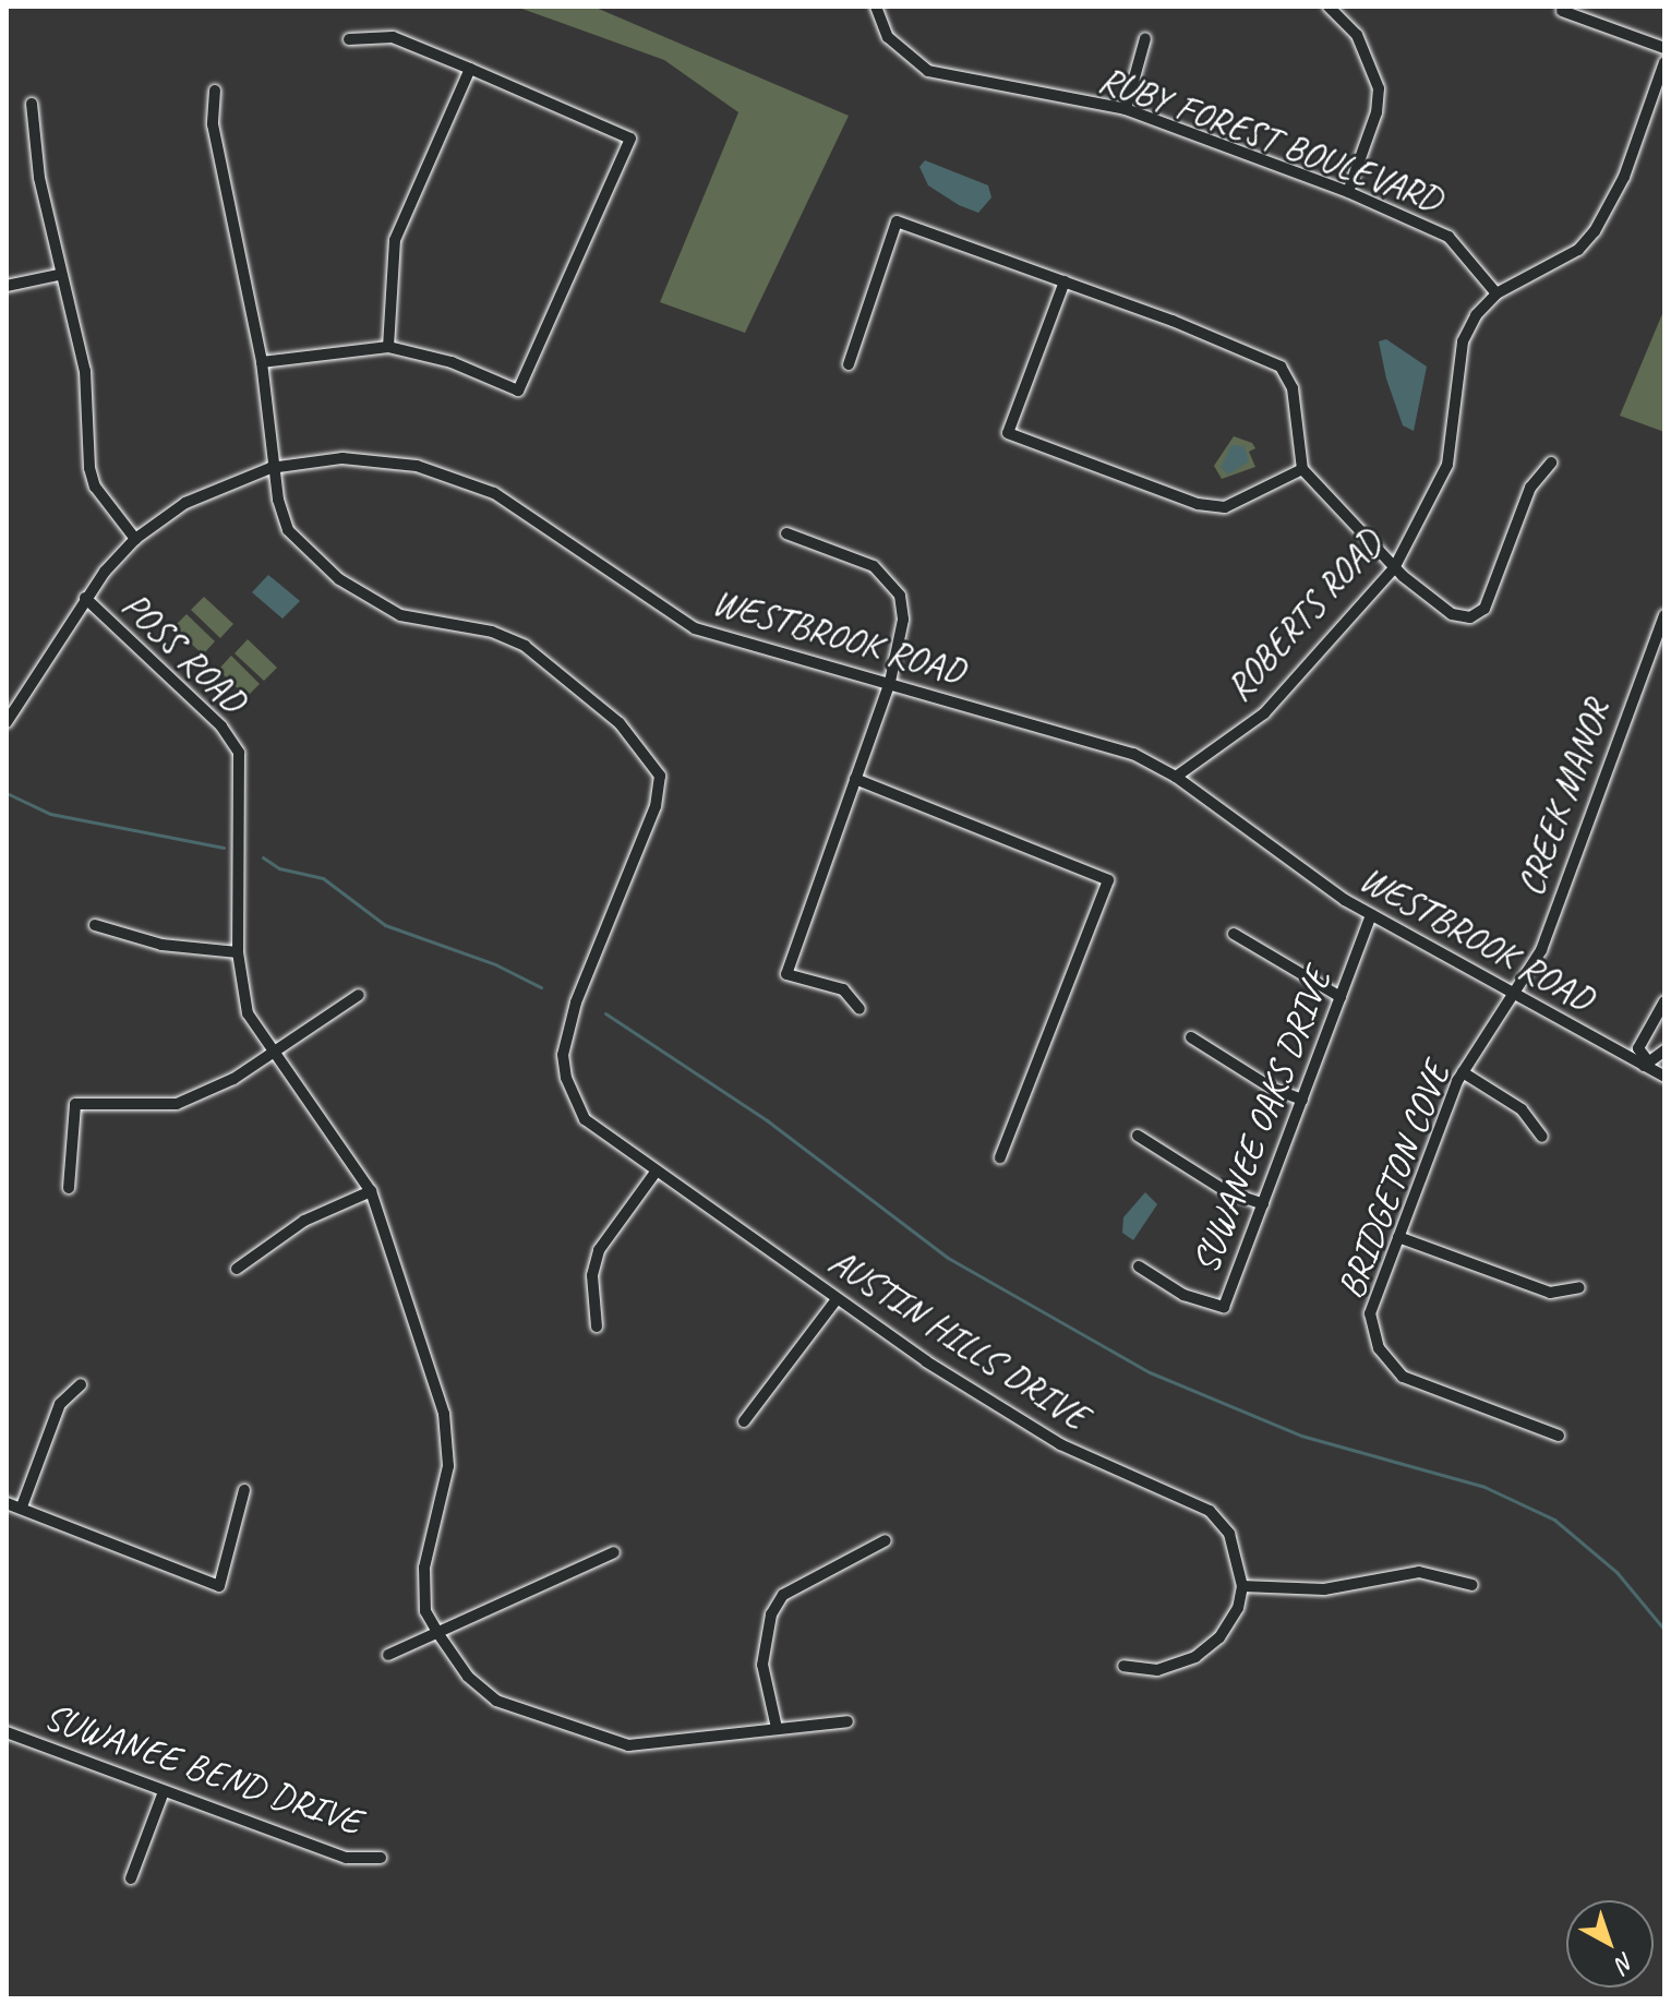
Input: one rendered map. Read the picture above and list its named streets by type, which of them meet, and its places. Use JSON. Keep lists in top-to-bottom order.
{
  "streets": {
    "street": [
      "RUBY FOREST BOULEVARD",
      "ROBERTS ROAD",
      "WESTBROOK ROAD",
      "POSS ROAD",
      "CREEK MANOR",
      "SUWANEE OAKS DRIVE",
      "BRIDGETON COVE",
      "AUSTIN HILLS DRIVE",
      "SUWANEE BEND DRIVE"
    ]
  },
  "crossings": [
    ["RUBY FOREST BOULEVARD", "ROBERTS ROAD"],
    ["ROBERTS ROAD", "WESTBROOK ROAD"],
    ["WESTBROOK ROAD", "POSS ROAD"],
    ["WESTBROOK ROAD", "CREEK MANOR"],
    ["WESTBROOK ROAD", "SUWANEE OAKS DRIVE"],
    ["WESTBROOK ROAD", "BRIDGETON COVE"],
    ["WESTBROOK ROAD", "AUSTIN HILLS DRIVE"],
    ["CREEK MANOR", "BRIDGETON COVE"]
  ],
  "north": "bottom right"
}
